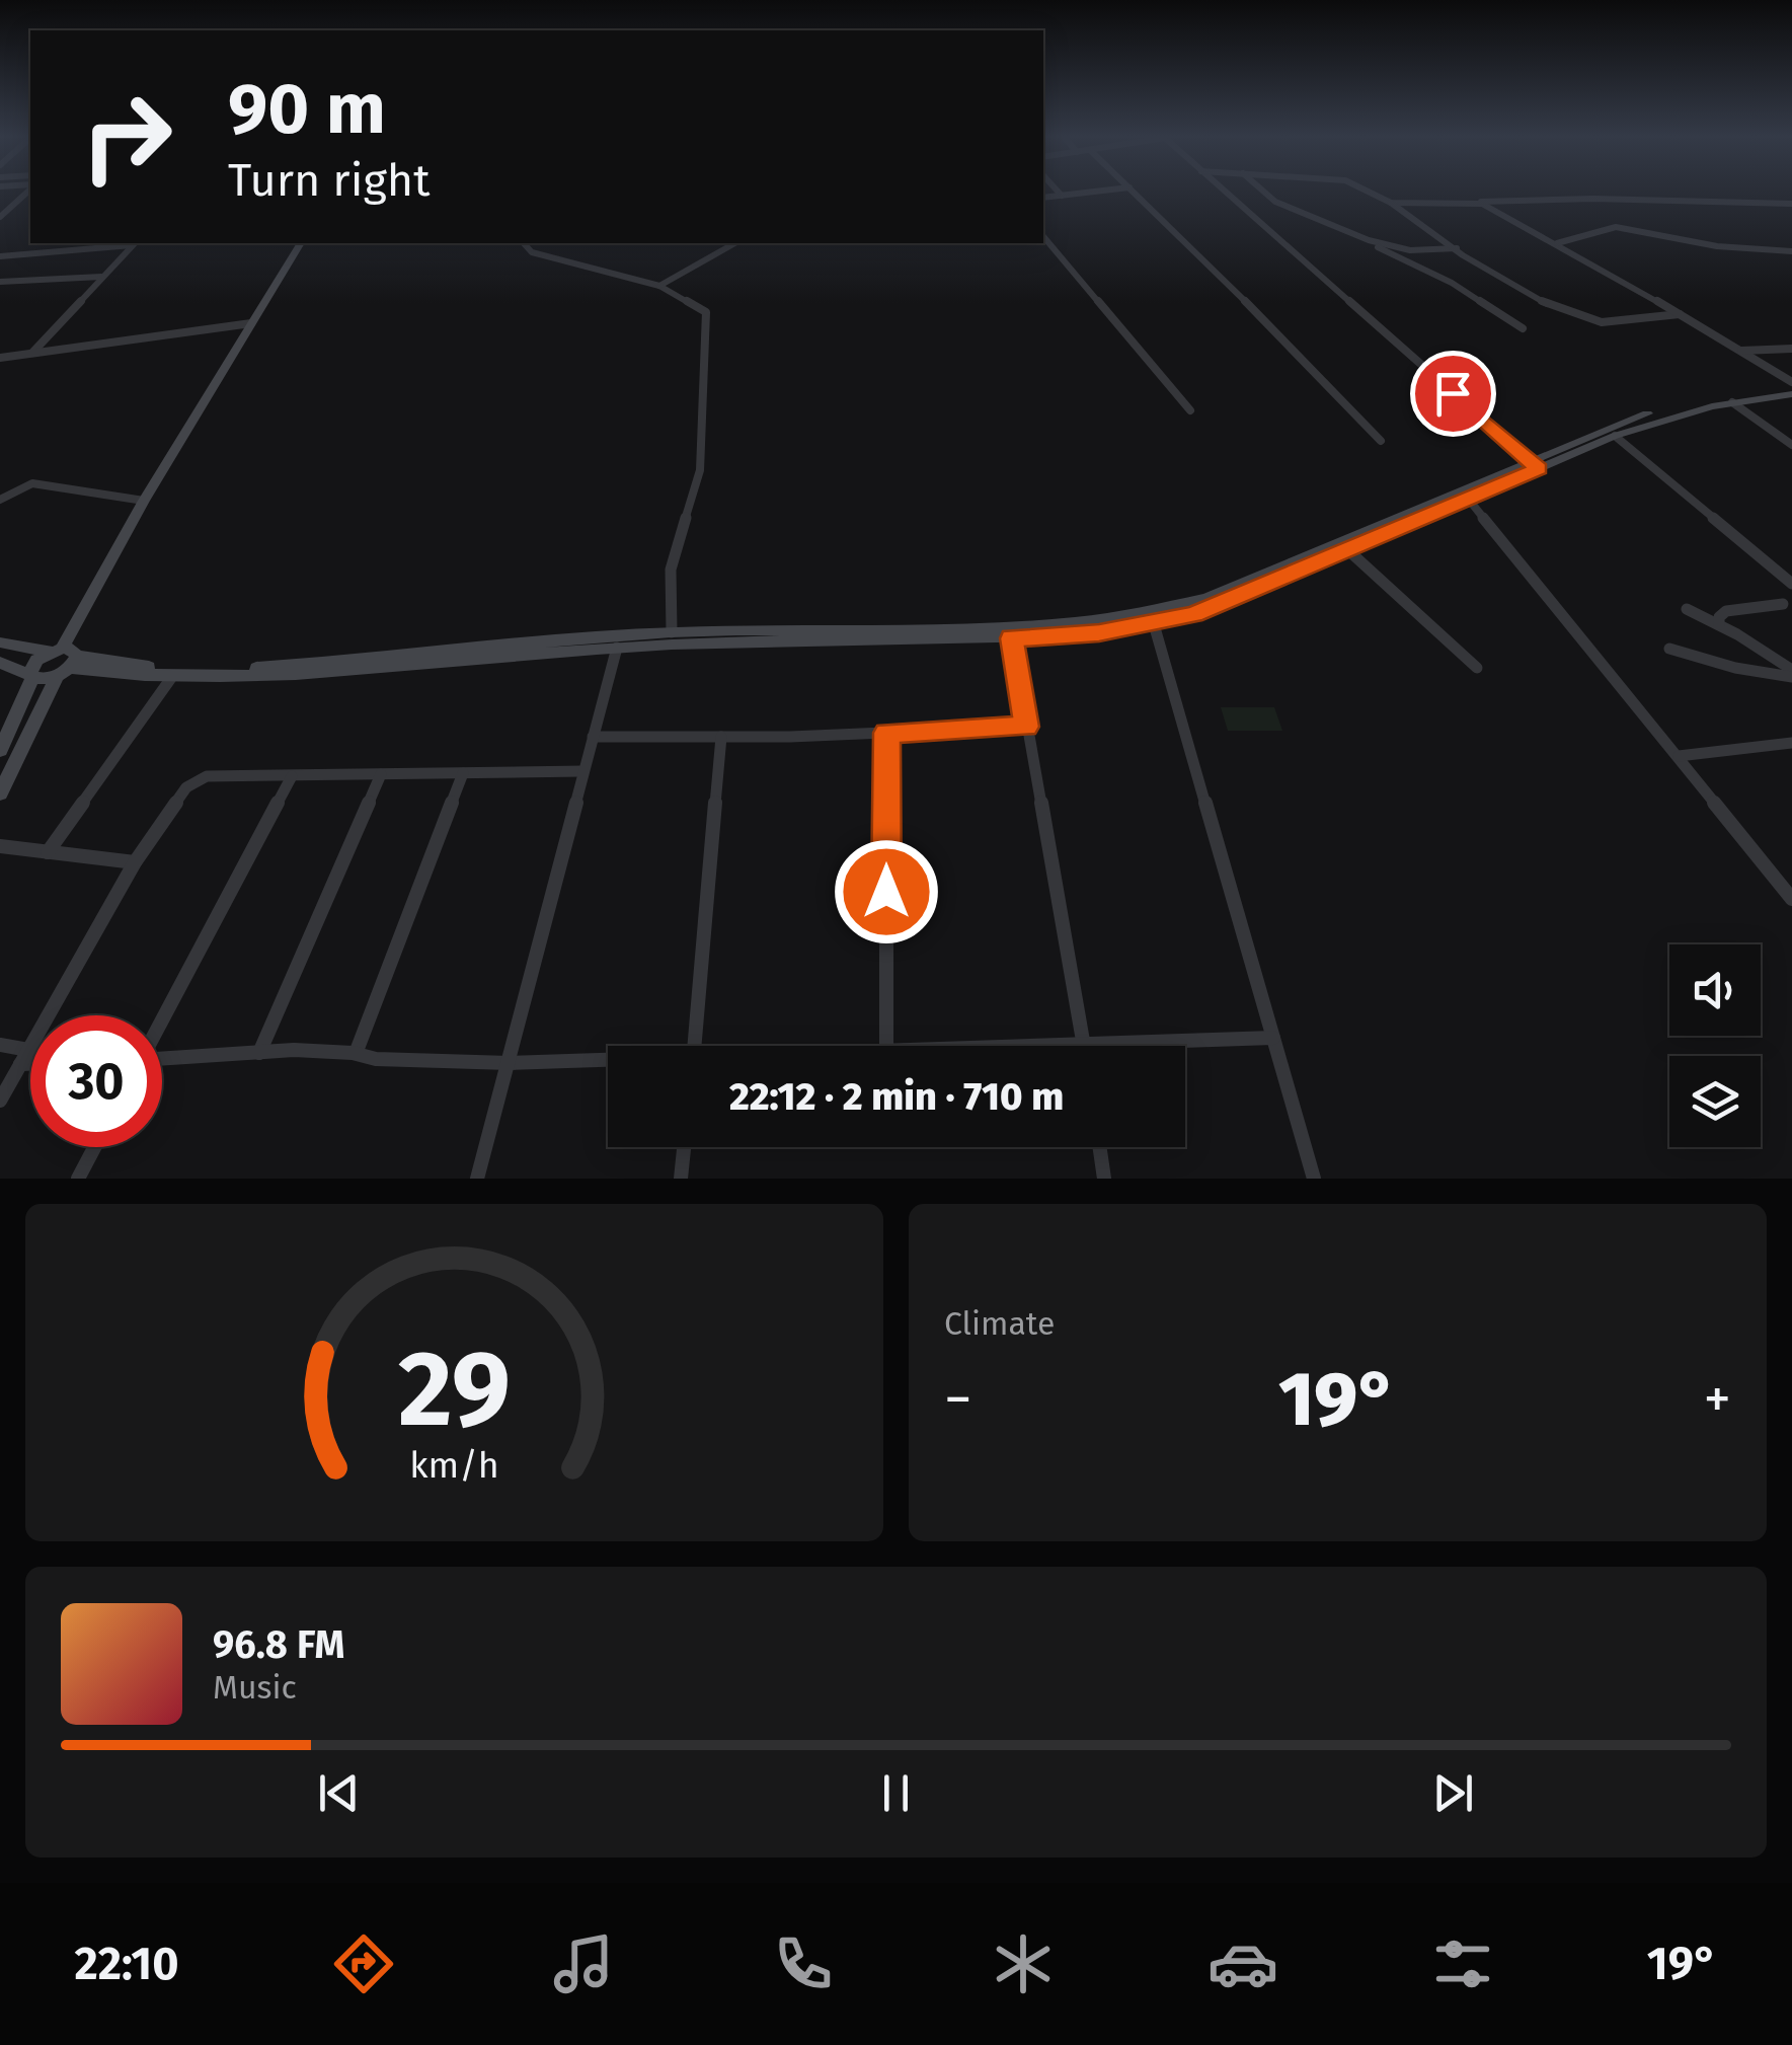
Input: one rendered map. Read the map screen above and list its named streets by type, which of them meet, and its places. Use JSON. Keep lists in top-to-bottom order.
{
  "page": {
    "turn": ["90 m", "Turn right"],
    "limit": "30",
    "trip": "22:12 · 2 min · 710 m",
    "tile": "Climate",
    "heat": ["−", "19°", "+"],
    "song": ["96.8 FM", "Music"],
    "tabs": ["22:10", "19°"],
    "gauge": ["29", "km/h"]
  }
}
